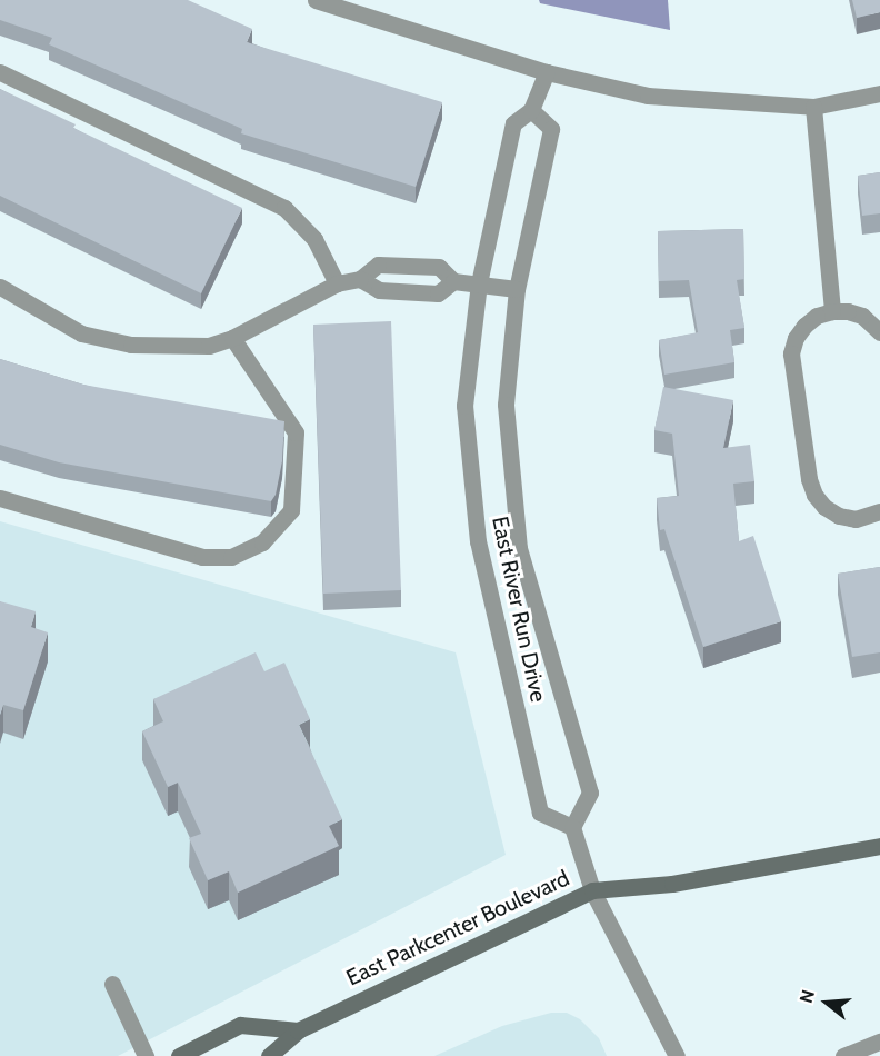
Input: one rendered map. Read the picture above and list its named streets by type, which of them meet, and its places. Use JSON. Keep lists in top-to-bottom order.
{
  "streets": {
    "main road": ["East Parkcenter Boulevard"],
    "street": ["East River Run Drive"]
  },
  "north": "left"
}
